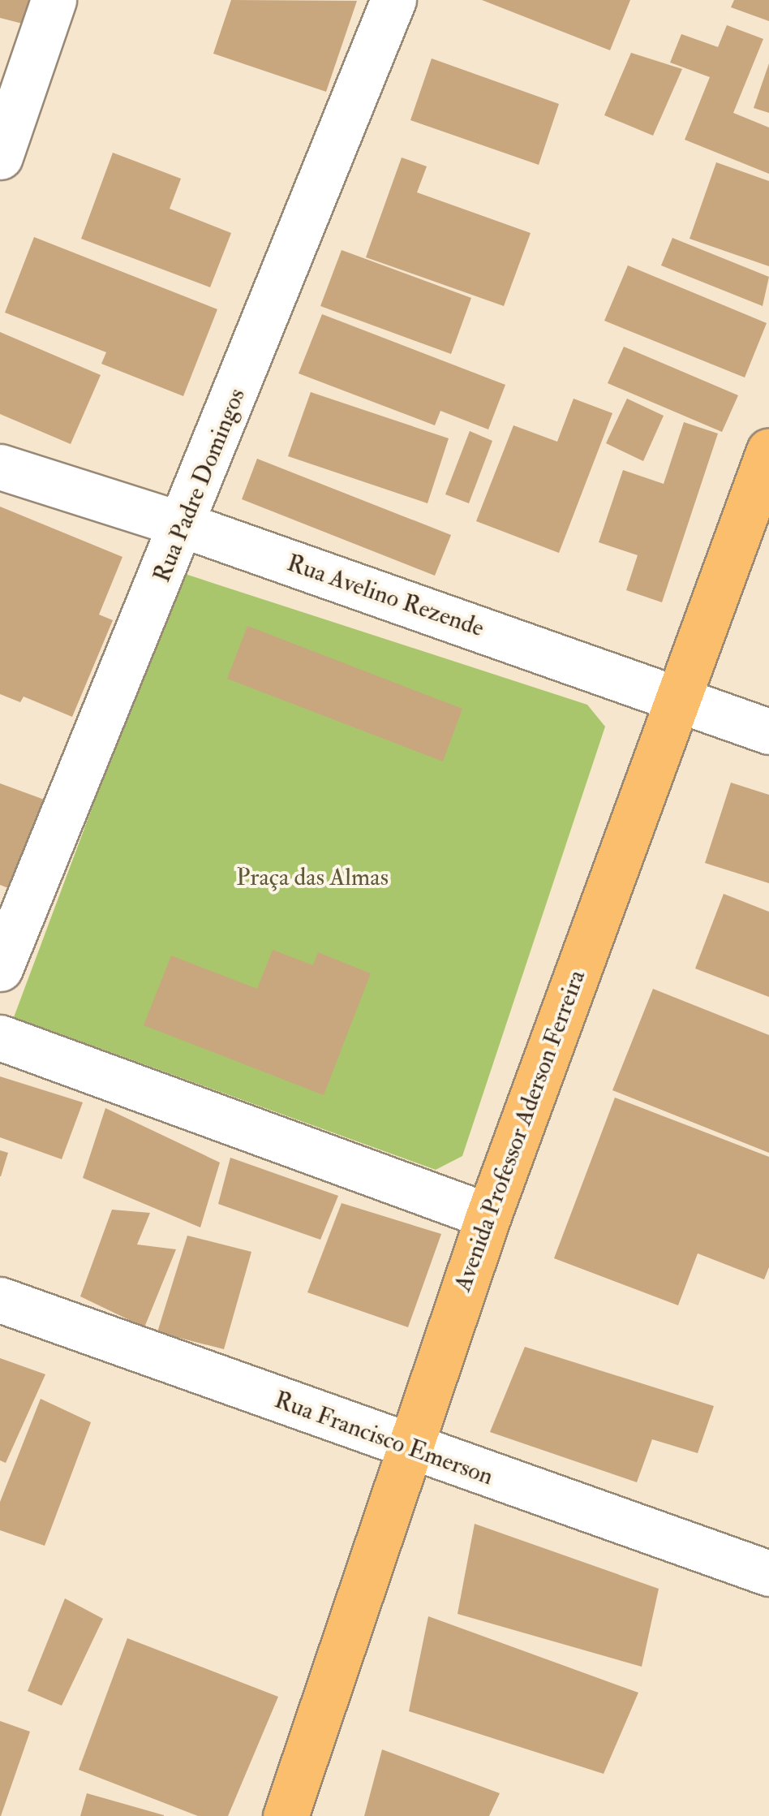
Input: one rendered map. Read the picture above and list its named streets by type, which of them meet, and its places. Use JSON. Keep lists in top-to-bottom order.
{
  "streets": {
    "main road": ["Avenida Professor Aderson Ferreira"],
    "street": ["Rua Padre Domingos", "Rua Avelino Rezende", "Rua Francisco Emerson"]
  },
  "crossings": [
    ["Rua Padre Domingos", "Rua Avelino Rezende"],
    ["Rua Avelino Rezende", "Avenida Professor Aderson Ferreira"],
    ["Avenida Professor Aderson Ferreira", "Rua Francisco Emerson"]
  ],
  "parks": ["Praça das Almas"]
}
